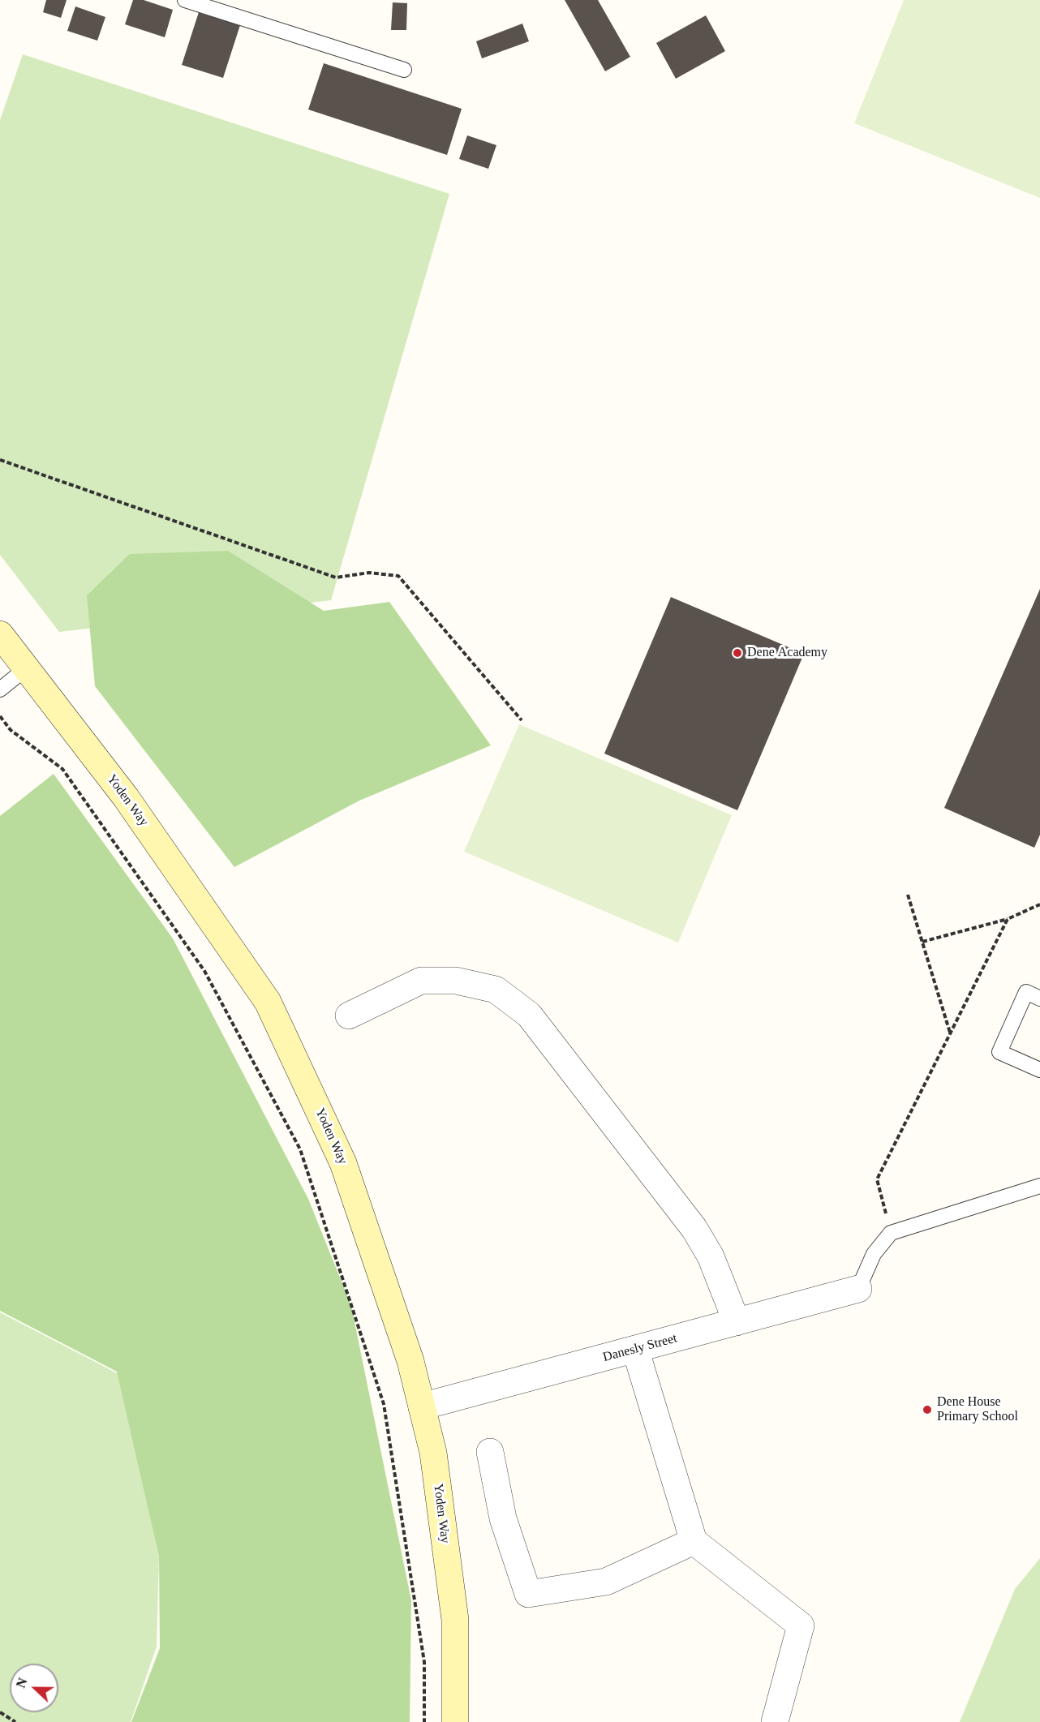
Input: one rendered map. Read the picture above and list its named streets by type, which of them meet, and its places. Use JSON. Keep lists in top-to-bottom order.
{
  "streets": {
    "main road": ["Yoden Way"],
    "street": ["Danesly Street"]
  },
  "crossings": [
    ["Yoden Way", "Danesly Street"]
  ],
  "places": ["Dene Academy", "Dene House Primary School"],
  "north": "left"
}
